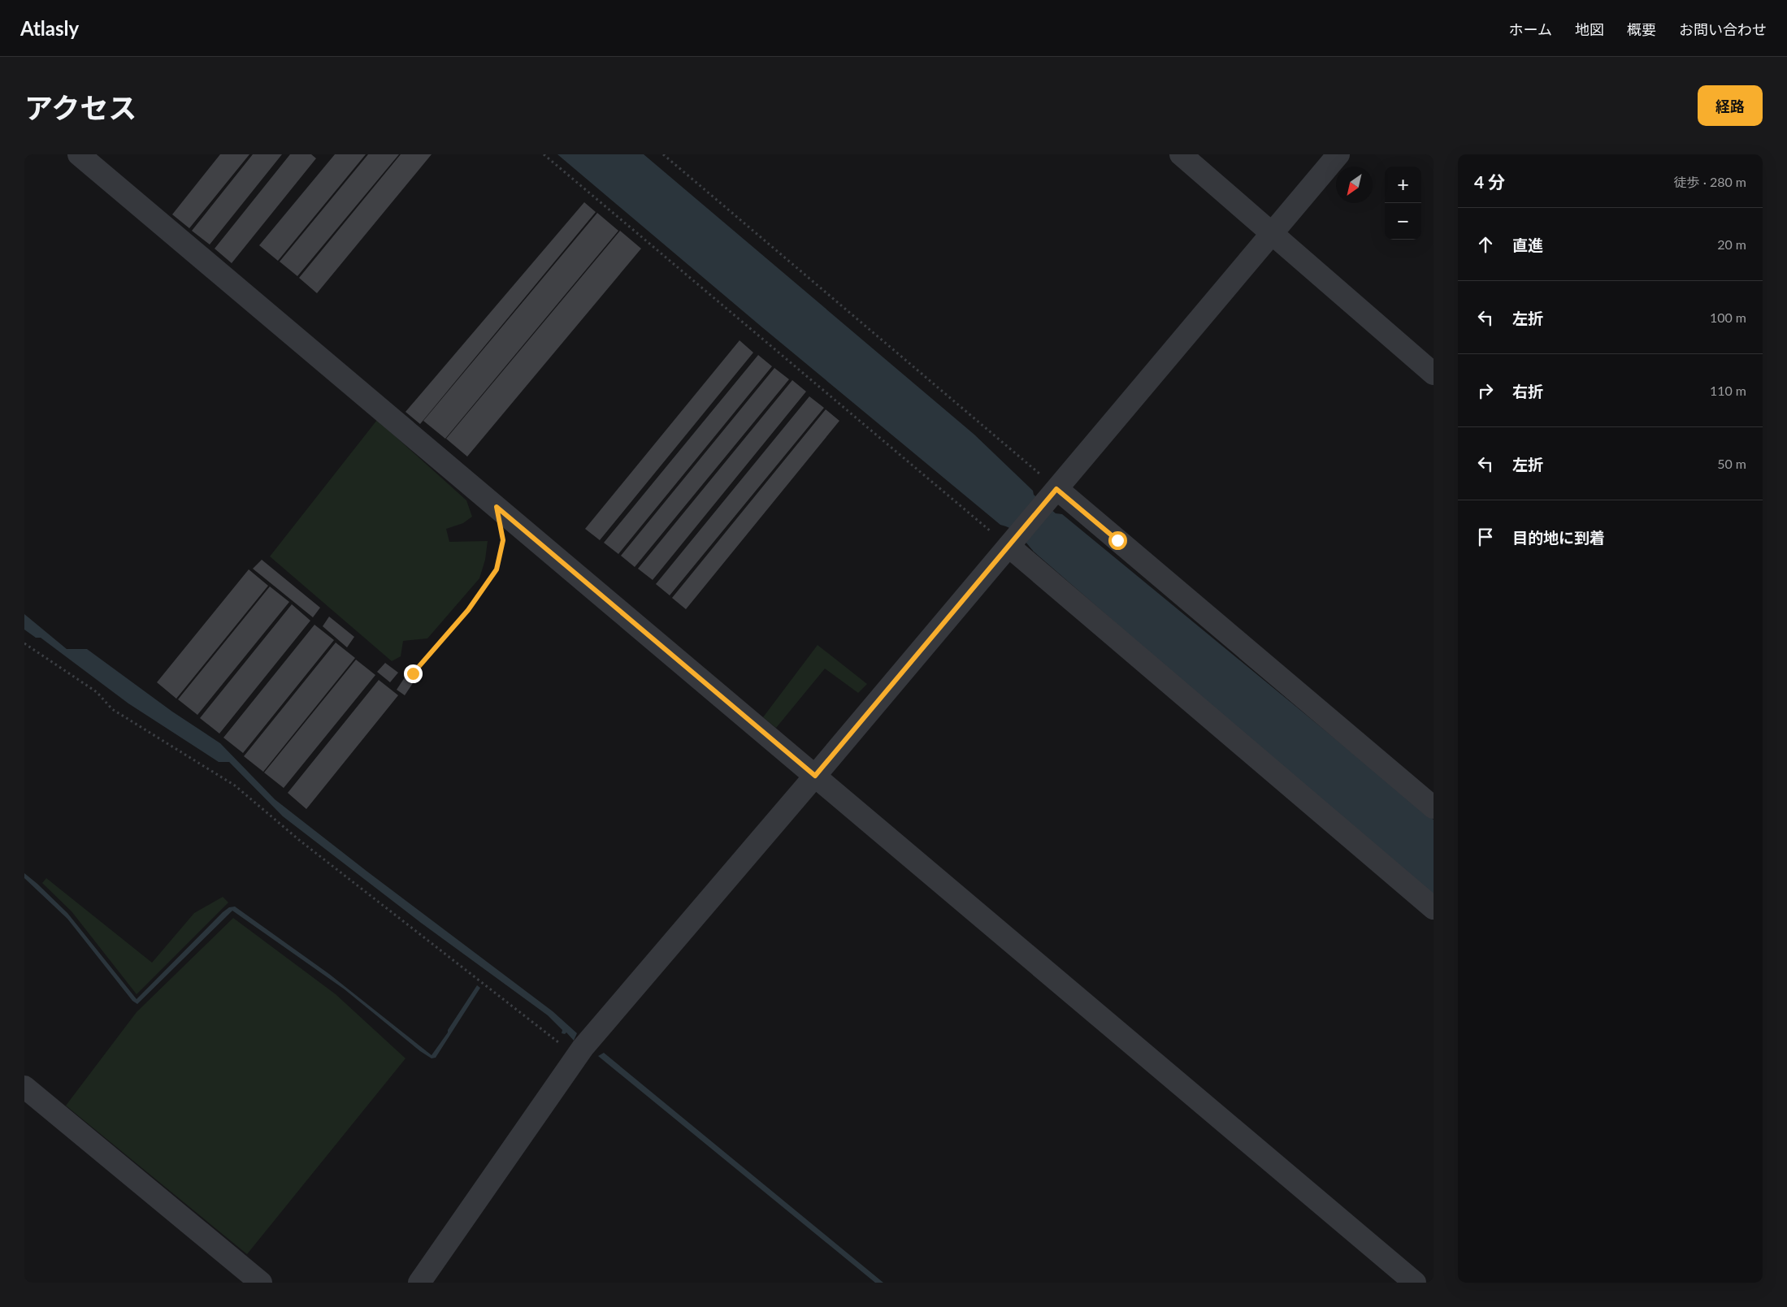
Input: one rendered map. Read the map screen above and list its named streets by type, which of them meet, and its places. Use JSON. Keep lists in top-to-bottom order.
{
  "north": "bottom left",
  "page": {
    "header": "Atlasly",
    "nav": [
      "ホーム",
      "地図",
      "概要",
      "お問い合わせ"
    ],
    "title": "アクセス",
    "buttons": "経路",
    "heading": ["4 分", "徒歩 · 280 m"],
    "map_buttons": ["+", "−"],
    "list": [
      ["直進", "20 m"],
      ["左折", "100 m"],
      ["右折", "110 m"],
      ["左折", "50 m"],
      "目的地に到着"
    ]
  }
}
